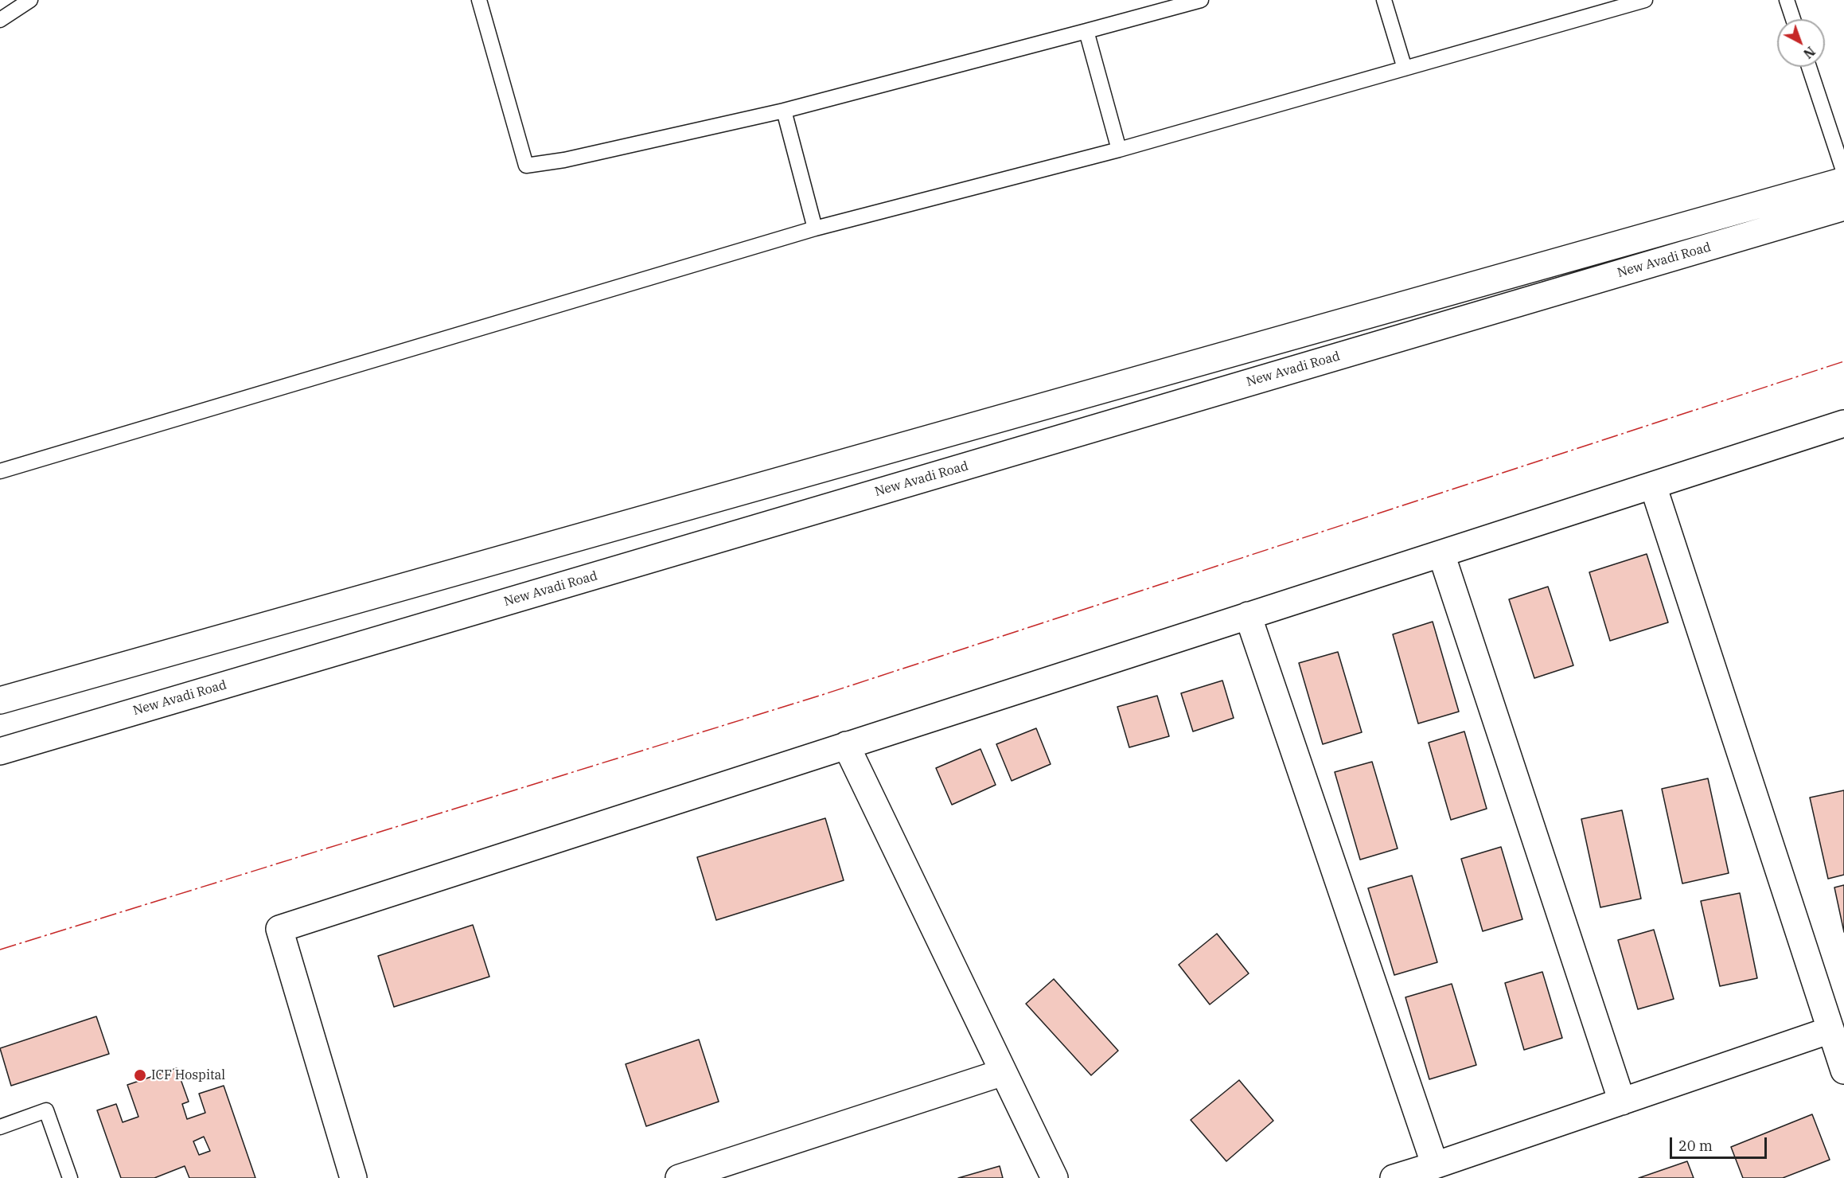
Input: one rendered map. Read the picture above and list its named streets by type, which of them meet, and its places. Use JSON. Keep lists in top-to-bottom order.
{
  "streets": {
    "street": ["New Avadi Road"]
  },
  "places": ["ICF Hospital"],
  "scale_bar": "20 m",
  "north": "bottom right"
}
